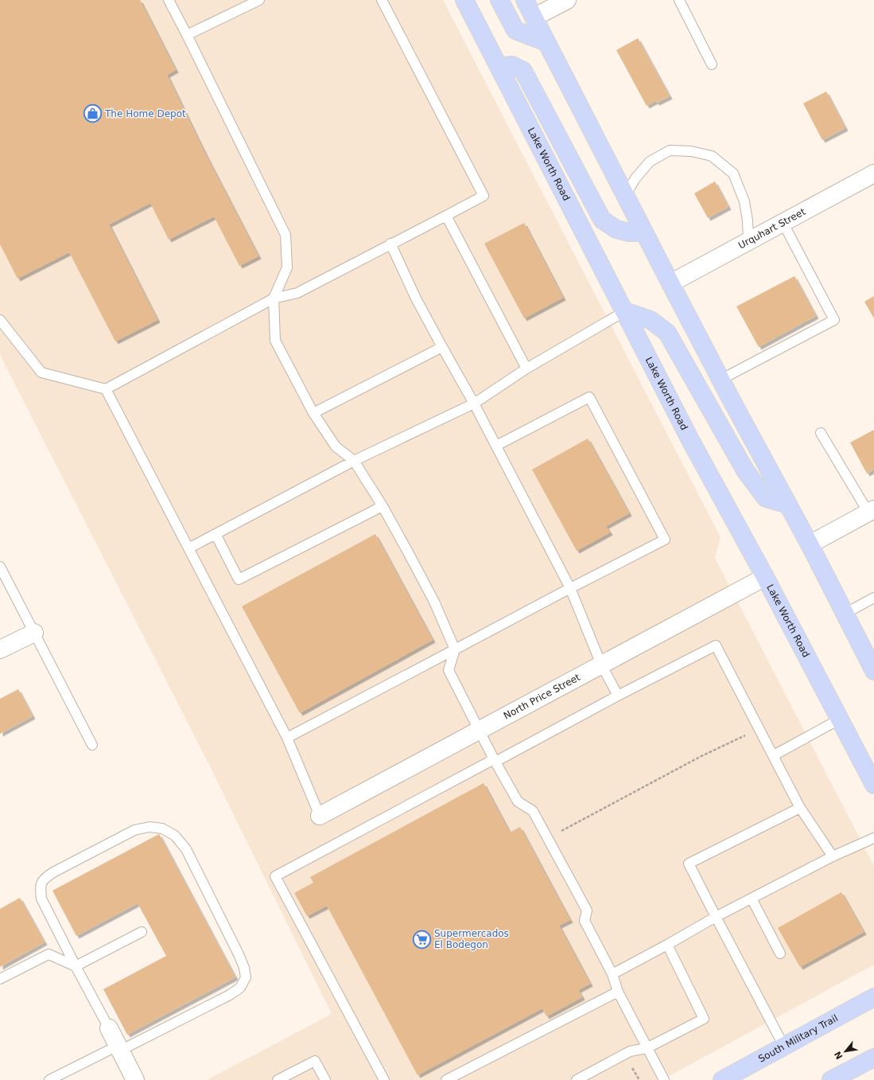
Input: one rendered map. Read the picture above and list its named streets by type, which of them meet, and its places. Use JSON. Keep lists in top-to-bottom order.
{
  "streets": {
    "main road": ["Lake Worth Road", "South Military Trail"],
    "street": ["Urquhart Street", "North Price Street"]
  },
  "crossings": [
    ["Lake Worth Road", "North Price Street"]
  ],
  "places": {
    "shop": ["The Home Depot"],
    "supermarket": ["Supermercados El Bodegon"]
  },
  "north": "bottom left"
}
